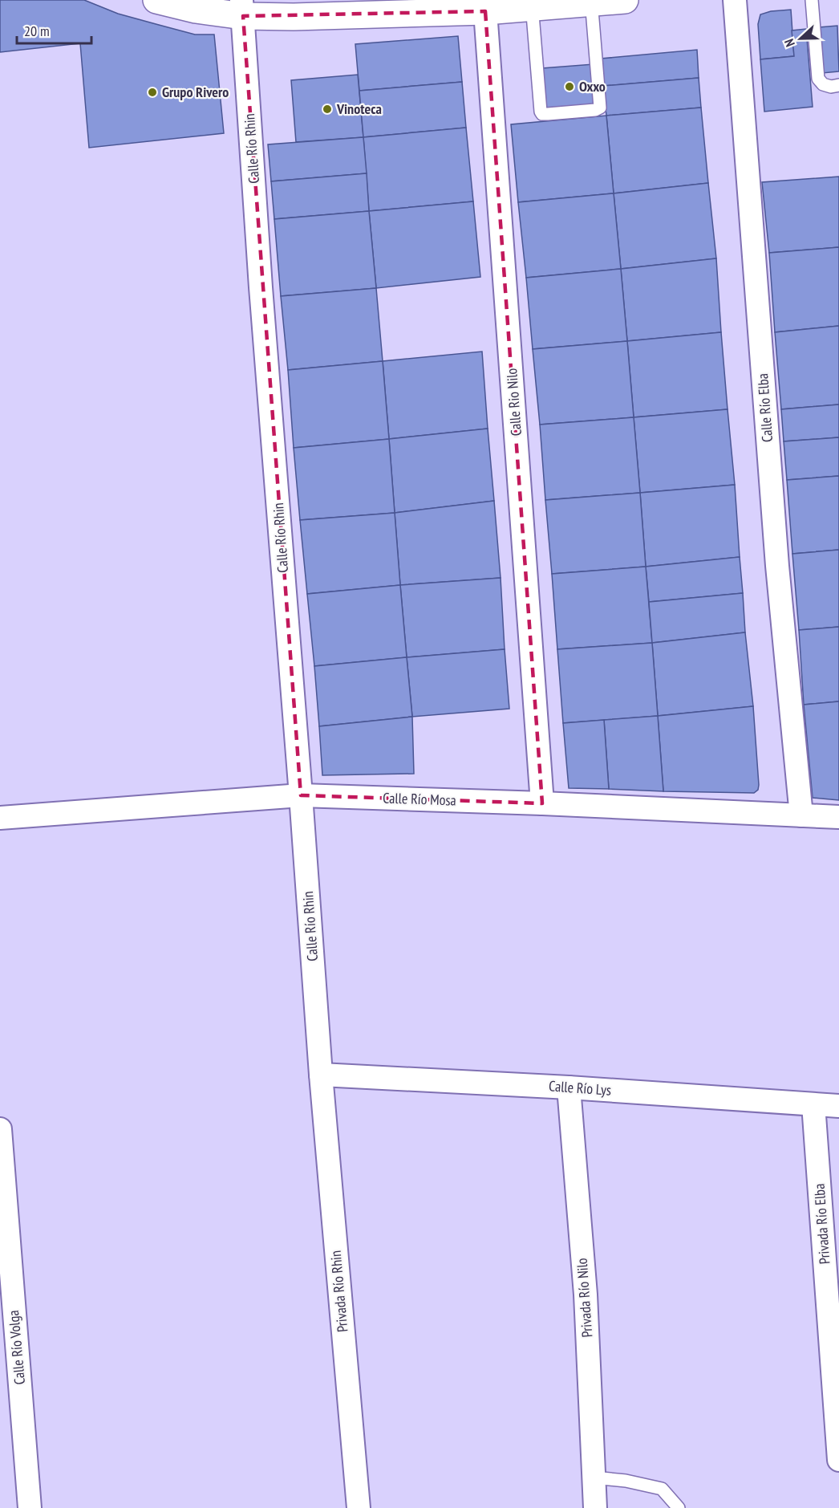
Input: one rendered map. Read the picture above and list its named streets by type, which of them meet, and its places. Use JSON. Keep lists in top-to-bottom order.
{
  "streets": {
    "street": [
      "Calle Río Rhin",
      "Calle Rio Nilo",
      "Calle Río Elba",
      "Calle Río Mosa",
      "Calle Río Lys",
      "Privada Río Elba",
      "Privada Río Rhin",
      "Privada Río Nilo",
      "Calle Río Volga"
    ]
  },
  "crossings": [
    ["Calle Río Rhin", "Calle Río Mosa"],
    ["Calle Río Rhin", "Calle Río Lys"],
    ["Calle Río Rhin", "Privada Río Rhin"],
    ["Calle Rio Nilo", "Calle Río Mosa"],
    ["Calle Río Elba", "Calle Río Mosa"],
    ["Calle Río Lys", "Privada Río Elba"],
    ["Calle Río Lys", "Privada Río Rhin"],
    ["Calle Río Lys", "Privada Río Nilo"]
  ],
  "places": ["Oxxo", "Grupo Rivero", "Vinoteca"],
  "scale_bar": "20 m",
  "north": "left"
}
